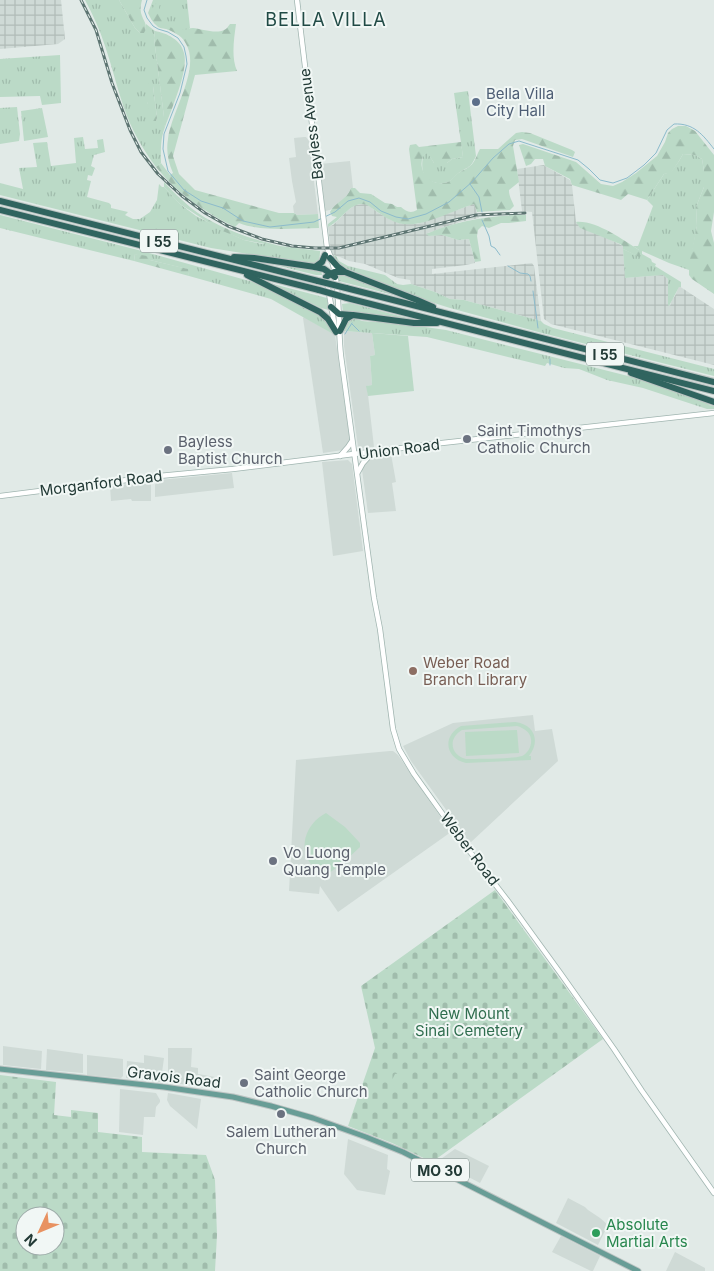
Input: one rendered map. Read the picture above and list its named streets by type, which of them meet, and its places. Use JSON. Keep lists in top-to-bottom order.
{
  "streets": {
    "highway": ["I 55"],
    "main road": [
      "Bayless Avenue",
      "Union Road",
      "Morganford Road",
      "Weber Road",
      "Gravois Road",
      "MO 30"
    ]
  },
  "crossings": [
    ["Bayless Avenue", "Union Road"],
    ["Bayless Avenue", "Weber Road"],
    ["Union Road", "Morganford Road"],
    ["Union Road", "Weber Road"]
  ],
  "districts": ["BELLA VILLA"],
  "parks": ["New Mount Sinai Cemetery"],
  "places": [
    "Bella Villa City Hall",
    "Saint Timothys Catholic Church",
    "Bayless Baptist Church",
    "Weber Road Branch Library",
    "Vo Luong Quang Temple",
    "Saint George Catholic Church",
    "Salem Lutheran Church",
    "Absolute Martial Arts"
  ],
  "north": "bottom left"
}
